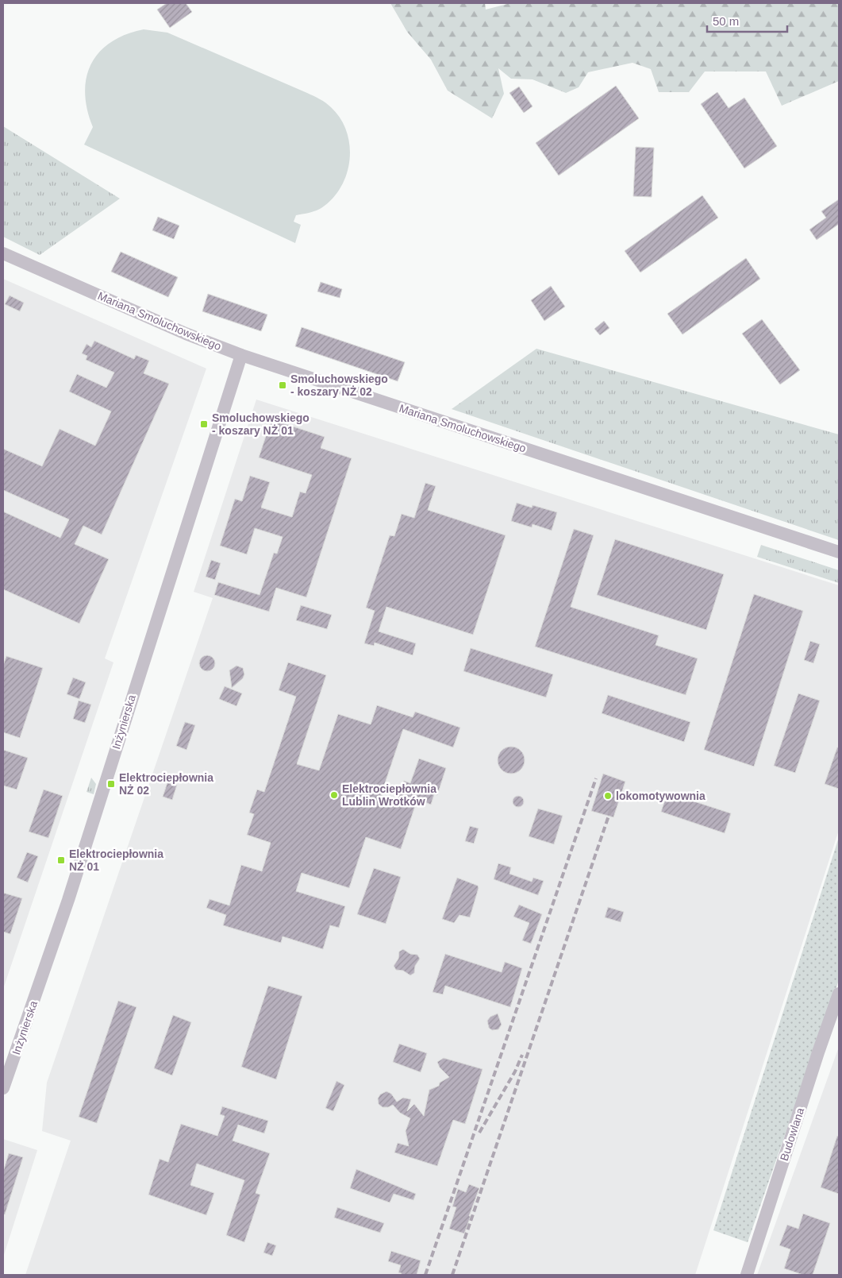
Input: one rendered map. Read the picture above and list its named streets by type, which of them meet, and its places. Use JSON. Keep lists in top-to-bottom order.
{
  "streets": {
    "street": ["Mariana Smoluchowskiego", "Inżynierska", "Budowlana"]
  },
  "crossings": [
    ["Mariana Smoluchowskiego", "Inżynierska"]
  ],
  "places": {
    "transit": [
      "Smoluchowskiego - koszary NŻ 02",
      "Smoluchowskiego - koszary NŻ 01",
      "Elektrociepłownia NŻ 02",
      "Elektrociepłownia NŻ 01"
    ],
    "other": ["Elektrociepłownia Lublin Wrotków", "lokomotywownia"]
  },
  "scale_bar": "50 m"
}
